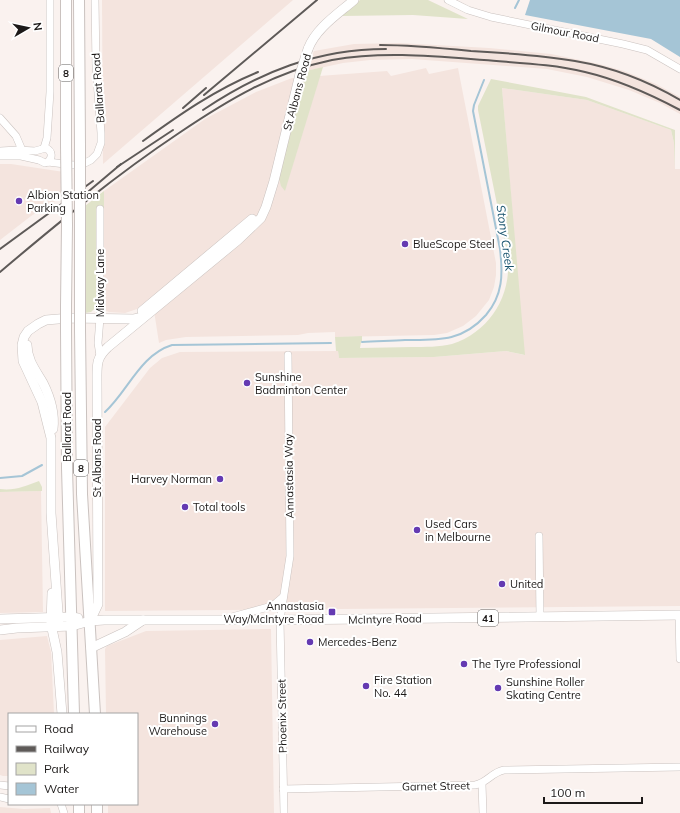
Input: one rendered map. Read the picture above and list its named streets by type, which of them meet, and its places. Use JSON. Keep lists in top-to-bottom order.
{
  "streets": {
    "highway": ["8", "Ballarat Road"],
    "main road": ["St Albans Road", "41", "McIntyre Road"],
    "street": [
      "Gilmour Road",
      "Midway Lane",
      "Annastasia Way",
      "Phoenix Street",
      "Garnet Street"
    ]
  },
  "crossings": [
    ["Ballarat Road", "St Albans Road"],
    ["Ballarat Road", "41"],
    ["Ballarat Road", "McIntyre Road"],
    ["St Albans Road", "Midway Lane"],
    ["St Albans Road", "41"],
    ["St Albans Road", "McIntyre Road"],
    ["Annastasia Way", "McIntyre Road"],
    ["Annastasia Way", "Phoenix Street"],
    ["41", "McIntyre Road"],
    ["McIntyre Road", "Phoenix Street"],
    ["Phoenix Street", "Garnet Street"]
  ],
  "water": ["Stony Creek"],
  "places": {
    "other": [
      "Albion Station Parking",
      "BlueScope Steel",
      "Sunshine Badminton Center",
      "Harvey Norman",
      "Total tools",
      "Used Cars in Melbourne",
      "United",
      "Mercedes-Benz",
      "The Tyre Professional",
      "Fire Station No. 44",
      "Sunshine Roller Skating Centre",
      "Bunnings Warehouse"
    ],
    "transit": ["Annastasia Way/McIntyre Road"]
  },
  "legend": [
    "Road",
    "Railway",
    "Park",
    "Water"
  ],
  "scale_bar": "100 m",
  "north": "right"
}
